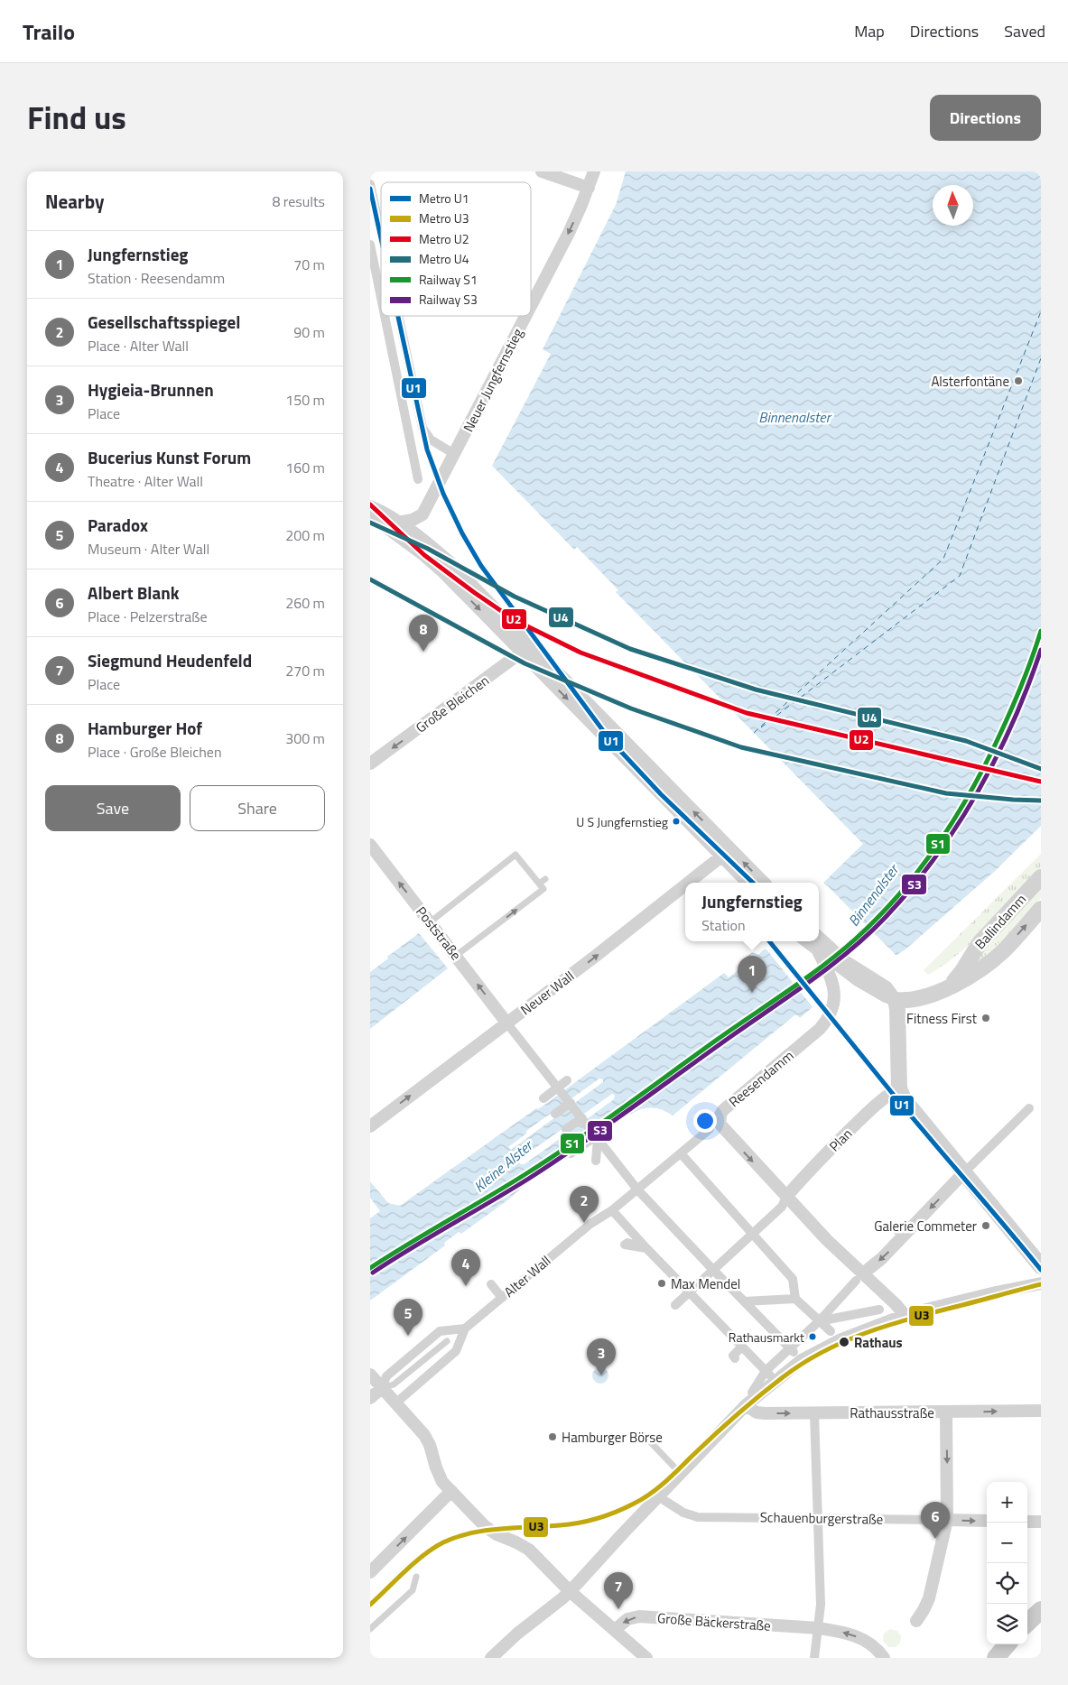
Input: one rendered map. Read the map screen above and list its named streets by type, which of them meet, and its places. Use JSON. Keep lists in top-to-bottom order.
{
  "streets": {
    "street": [
      "Neuer Jungfernstieg",
      "Große Bleichen",
      "Ballindamm",
      "Poststraße",
      "Neuer Wall",
      "Reesendamm",
      "Plan",
      "Alter Wall",
      "Rathausstraße",
      "Schauenburgerstraße",
      "Große Bäckerstraße"
    ]
  },
  "crossings": [
    ["Poststraße", "Neuer Wall"],
    ["Reesendamm", "Plan"]
  ],
  "one_way": [
    "Neuer Jungfernstieg",
    "Große Bleichen",
    "Poststraße",
    "Neuer Wall",
    "Rathausstraße",
    "Große Bäckerstraße"
  ],
  "water": ["Binnenalster", "Kleine Alster"],
  "places": [
    "Alsterfontäne",
    "U S Jungfernstieg",
    "Fitness First",
    "Galerie Commeter",
    "Max Mendel",
    "Rathausmarkt",
    "Rathaus",
    "Hamburger Börse"
  ],
  "lines": [
    "metro line U1",
    "metro line U2",
    "metro line U4",
    "rail line S1",
    "rail line S3",
    "metro line U3"
  ],
  "legend": [
    "Metro U1",
    "Metro U3",
    "Metro U2",
    "Metro U4",
    "Railway S1",
    "Railway S3"
  ],
  "north": "top",
  "page": {
    "header": "Trailo",
    "nav": ["Map", "Directions", "Saved"],
    "title": "Find us",
    "buttons": [
      "Directions",
      ["Save", "Share"]
    ],
    "heading": ["Nearby", "8 results"],
    "list": [
      {
        "mark": "1",
        "name": "Jungfernstieg",
        "note": "Station · Reesendamm",
        "value": "70 m"
      },
      {
        "mark": "2",
        "name": "Gesellschaftsspiegel",
        "note": "Place · Alter Wall",
        "value": "90 m"
      },
      {
        "mark": "3",
        "name": "Hygieia-Brunnen",
        "note": "Place",
        "value": "150 m"
      },
      {
        "mark": "4",
        "name": "Bucerius Kunst Forum",
        "note": "Theatre · Alter Wall",
        "value": "160 m"
      },
      {
        "mark": "5",
        "name": "Paradox",
        "note": "Museum · Alter Wall",
        "value": "200 m"
      },
      {
        "mark": "6",
        "name": "Albert Blank",
        "note": "Place · Pelzerstraße",
        "value": "260 m"
      },
      {
        "mark": "7",
        "name": "Siegmund Heudenfeld",
        "note": "Place",
        "value": "270 m"
      },
      {
        "mark": "8",
        "name": "Hamburger Hof",
        "note": "Place · Große Bleichen",
        "value": "300 m"
      }
    ],
    "pins": [
      "8",
      "1",
      "2",
      "4",
      "5",
      "3",
      "6",
      "7"
    ],
    "popup": ["Jungfernstieg", "Station"],
    "map_buttons": ["+", "−"]
  }
}
